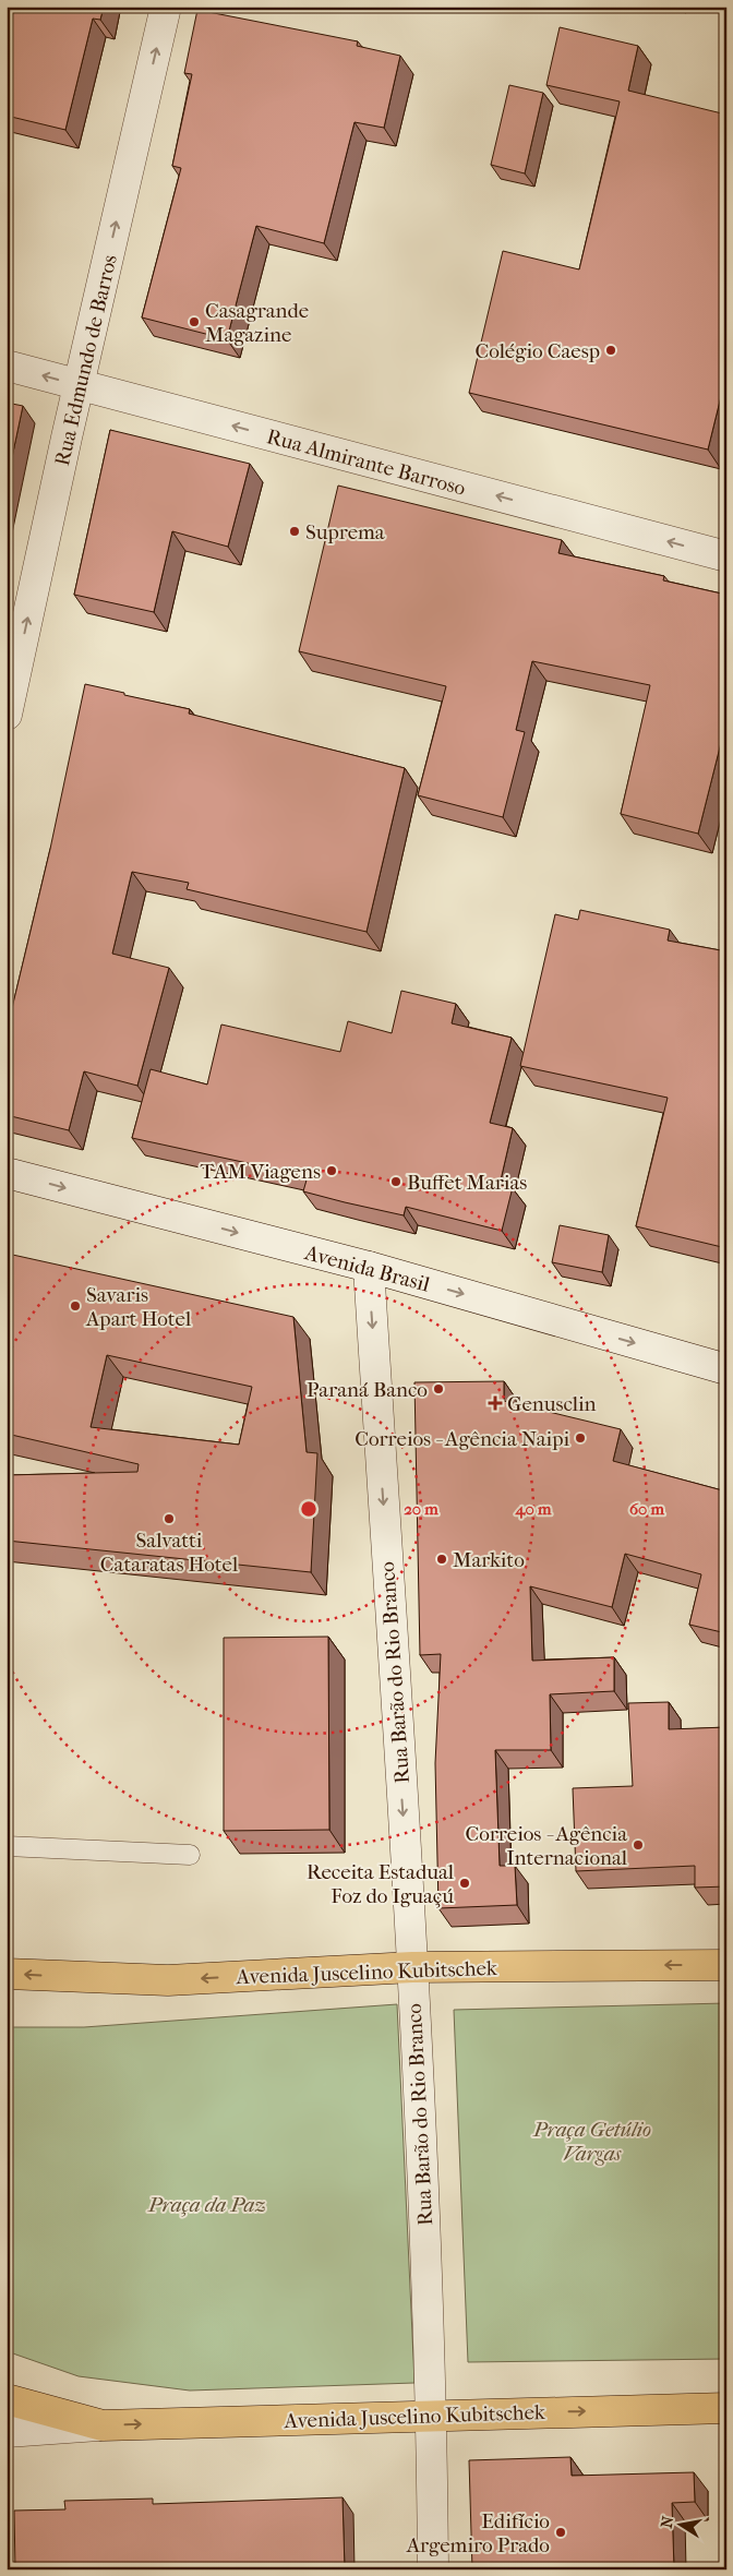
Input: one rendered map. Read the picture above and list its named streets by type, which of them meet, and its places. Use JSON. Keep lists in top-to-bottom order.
{
  "streets": {
    "main road": ["Avenida Juscelino Kubitschek"],
    "street": [
      "Rua Edmundo de Barros",
      "Rua Almirante Barroso",
      "Avenida Brasil",
      "Rua Barão do Rio Branco"
    ]
  },
  "crossings": [
    ["Rua Edmundo de Barros", "Rua Almirante Barroso"],
    ["Avenida Brasil", "Rua Barão do Rio Branco"],
    ["Rua Barão do Rio Branco", "Avenida Juscelino Kubitschek"]
  ],
  "one_way": [
    "Rua Edmundo de Barros",
    "Rua Almirante Barroso",
    "Avenida Brasil",
    "Rua Barão do Rio Branco"
  ],
  "parks": ["Praça Getúlio Vargas", "Praça da Paz"],
  "places": {
    "other": [
      "Casagrande Magazine",
      "Colégio Caesp",
      "Suprema",
      "TAM Viagens",
      "Buffet Marias",
      "Savaris Apart Hotel",
      "Paraná Banco",
      "Correios - Agência Naipi",
      "Salvatti Cataratas Hotel",
      "Markito",
      "Correios - Agência Internacional",
      "Receita Estadual Foz do Iguaçú",
      "Edifício Argemiro Prado"
    ],
    "health": ["Genusclin"]
  },
  "north": "left",
  "rings": ["20 m", "40 m", "60 m"]
}
